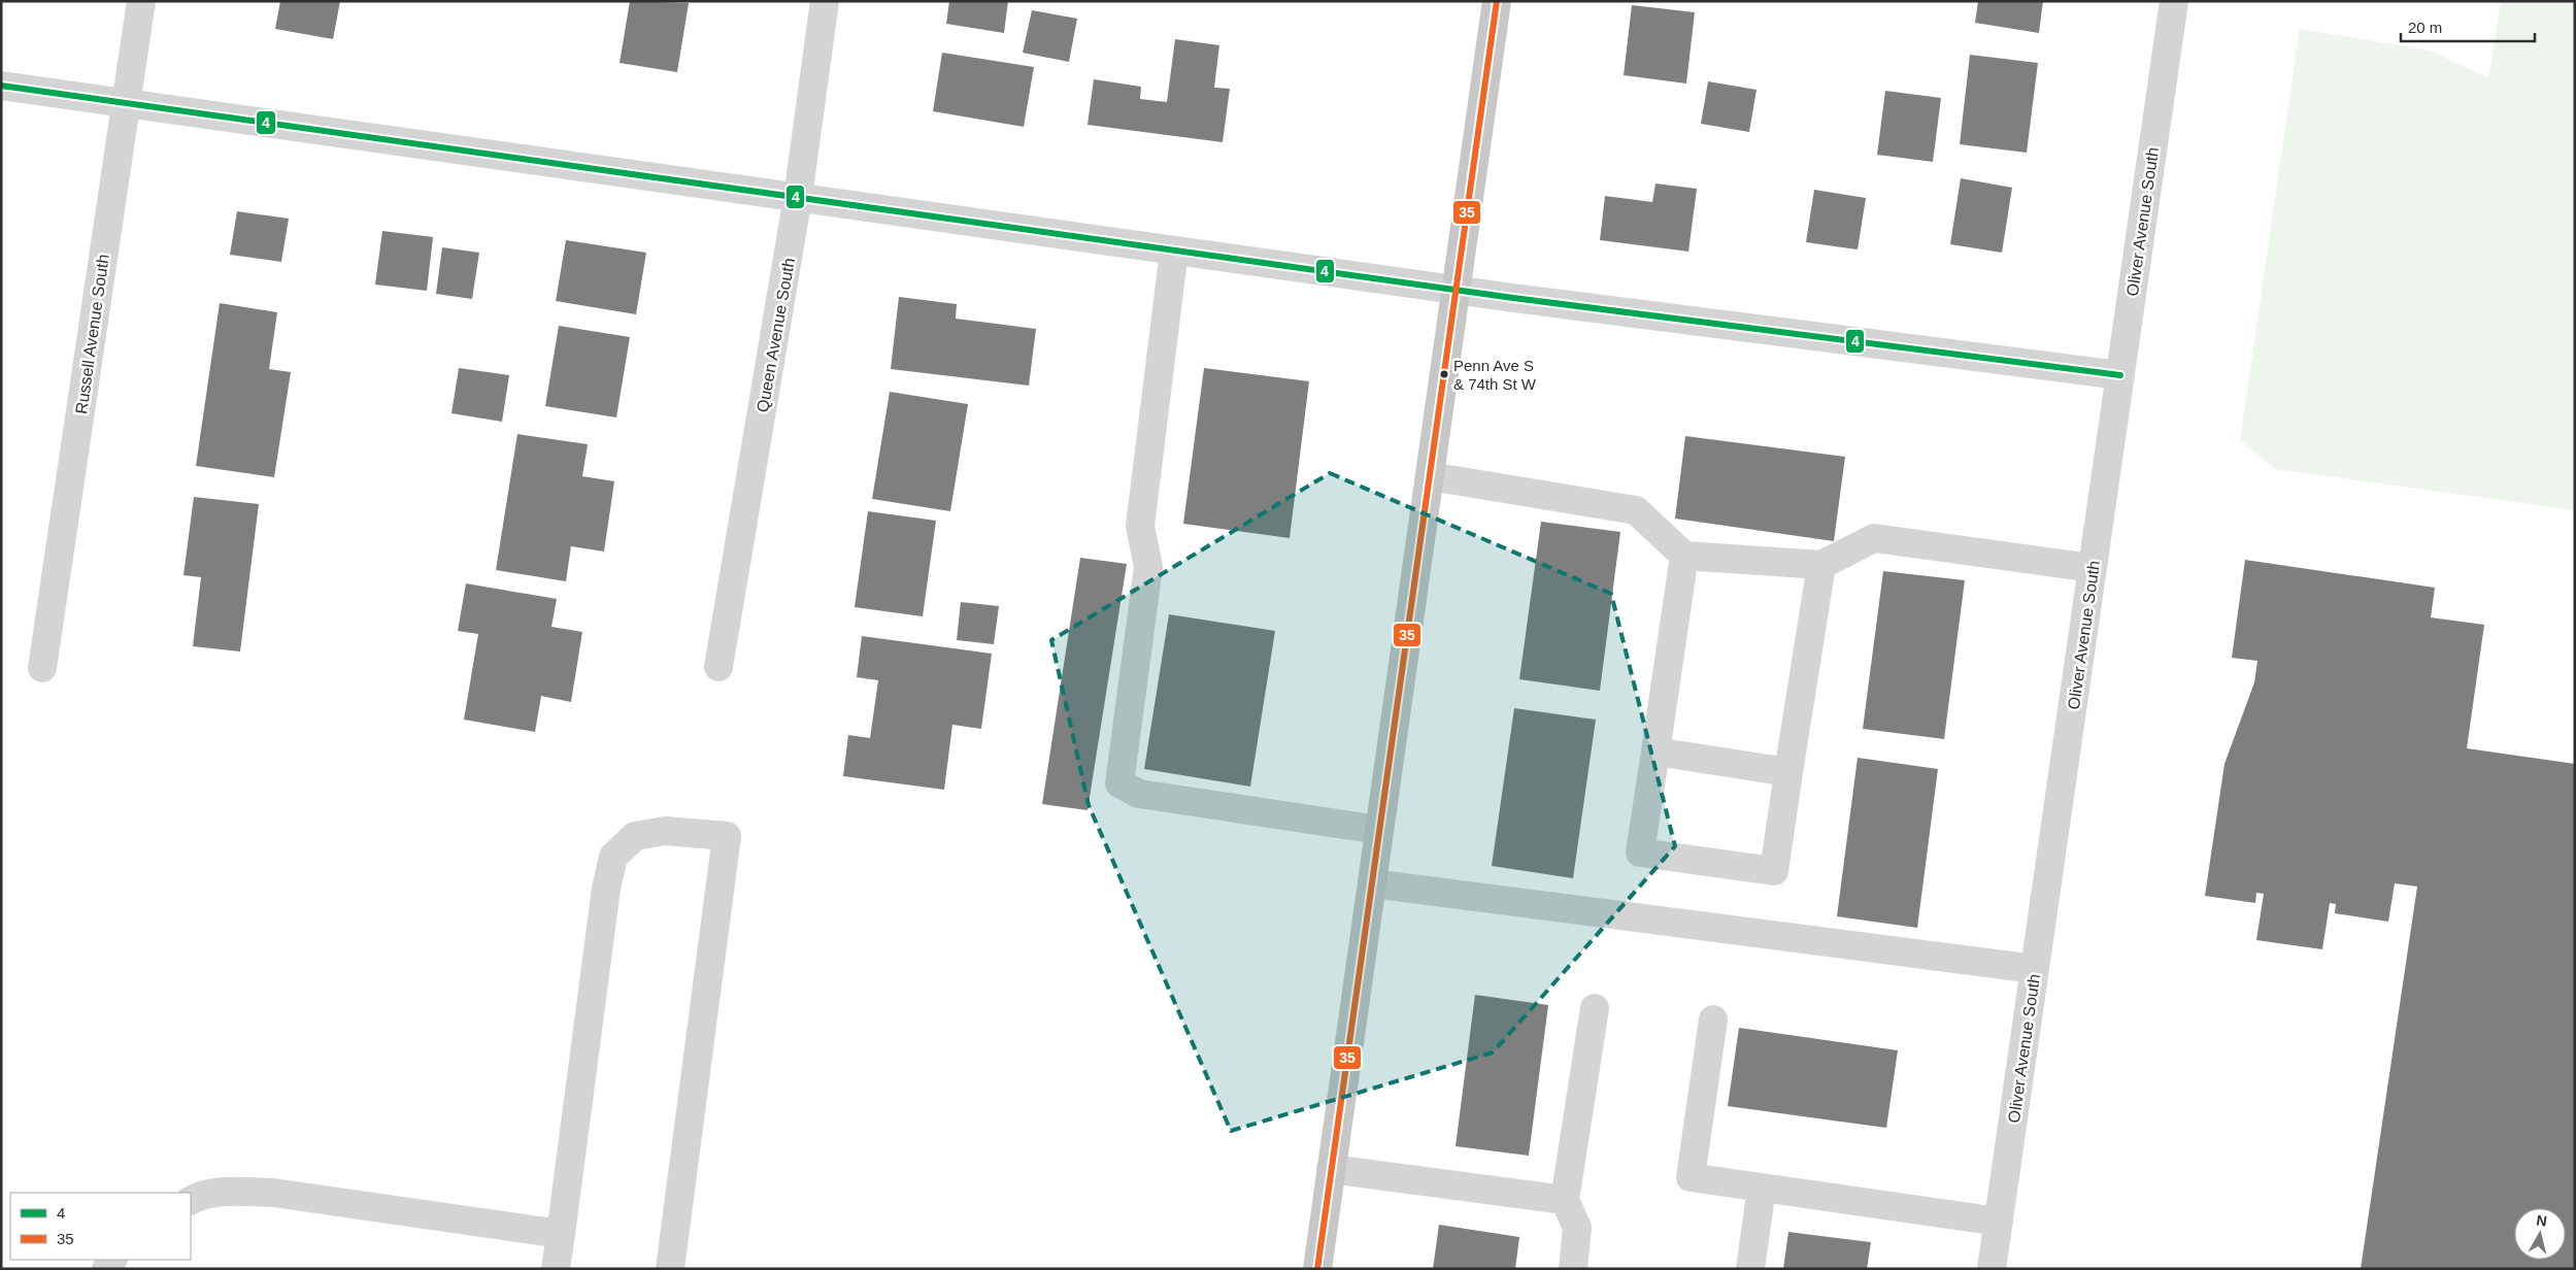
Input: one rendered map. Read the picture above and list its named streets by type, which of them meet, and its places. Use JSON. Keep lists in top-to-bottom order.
{
  "streets": {
    "street": ["Oliver Avenue South", "Russell Avenue South", "Queen Avenue South"]
  },
  "places": ["Penn Ave S & 74th St W"],
  "lines": ["transit line 35", "transit line 4"],
  "legend": ["4", "35"],
  "scale_bar": "20 m",
  "north": "top"
}
